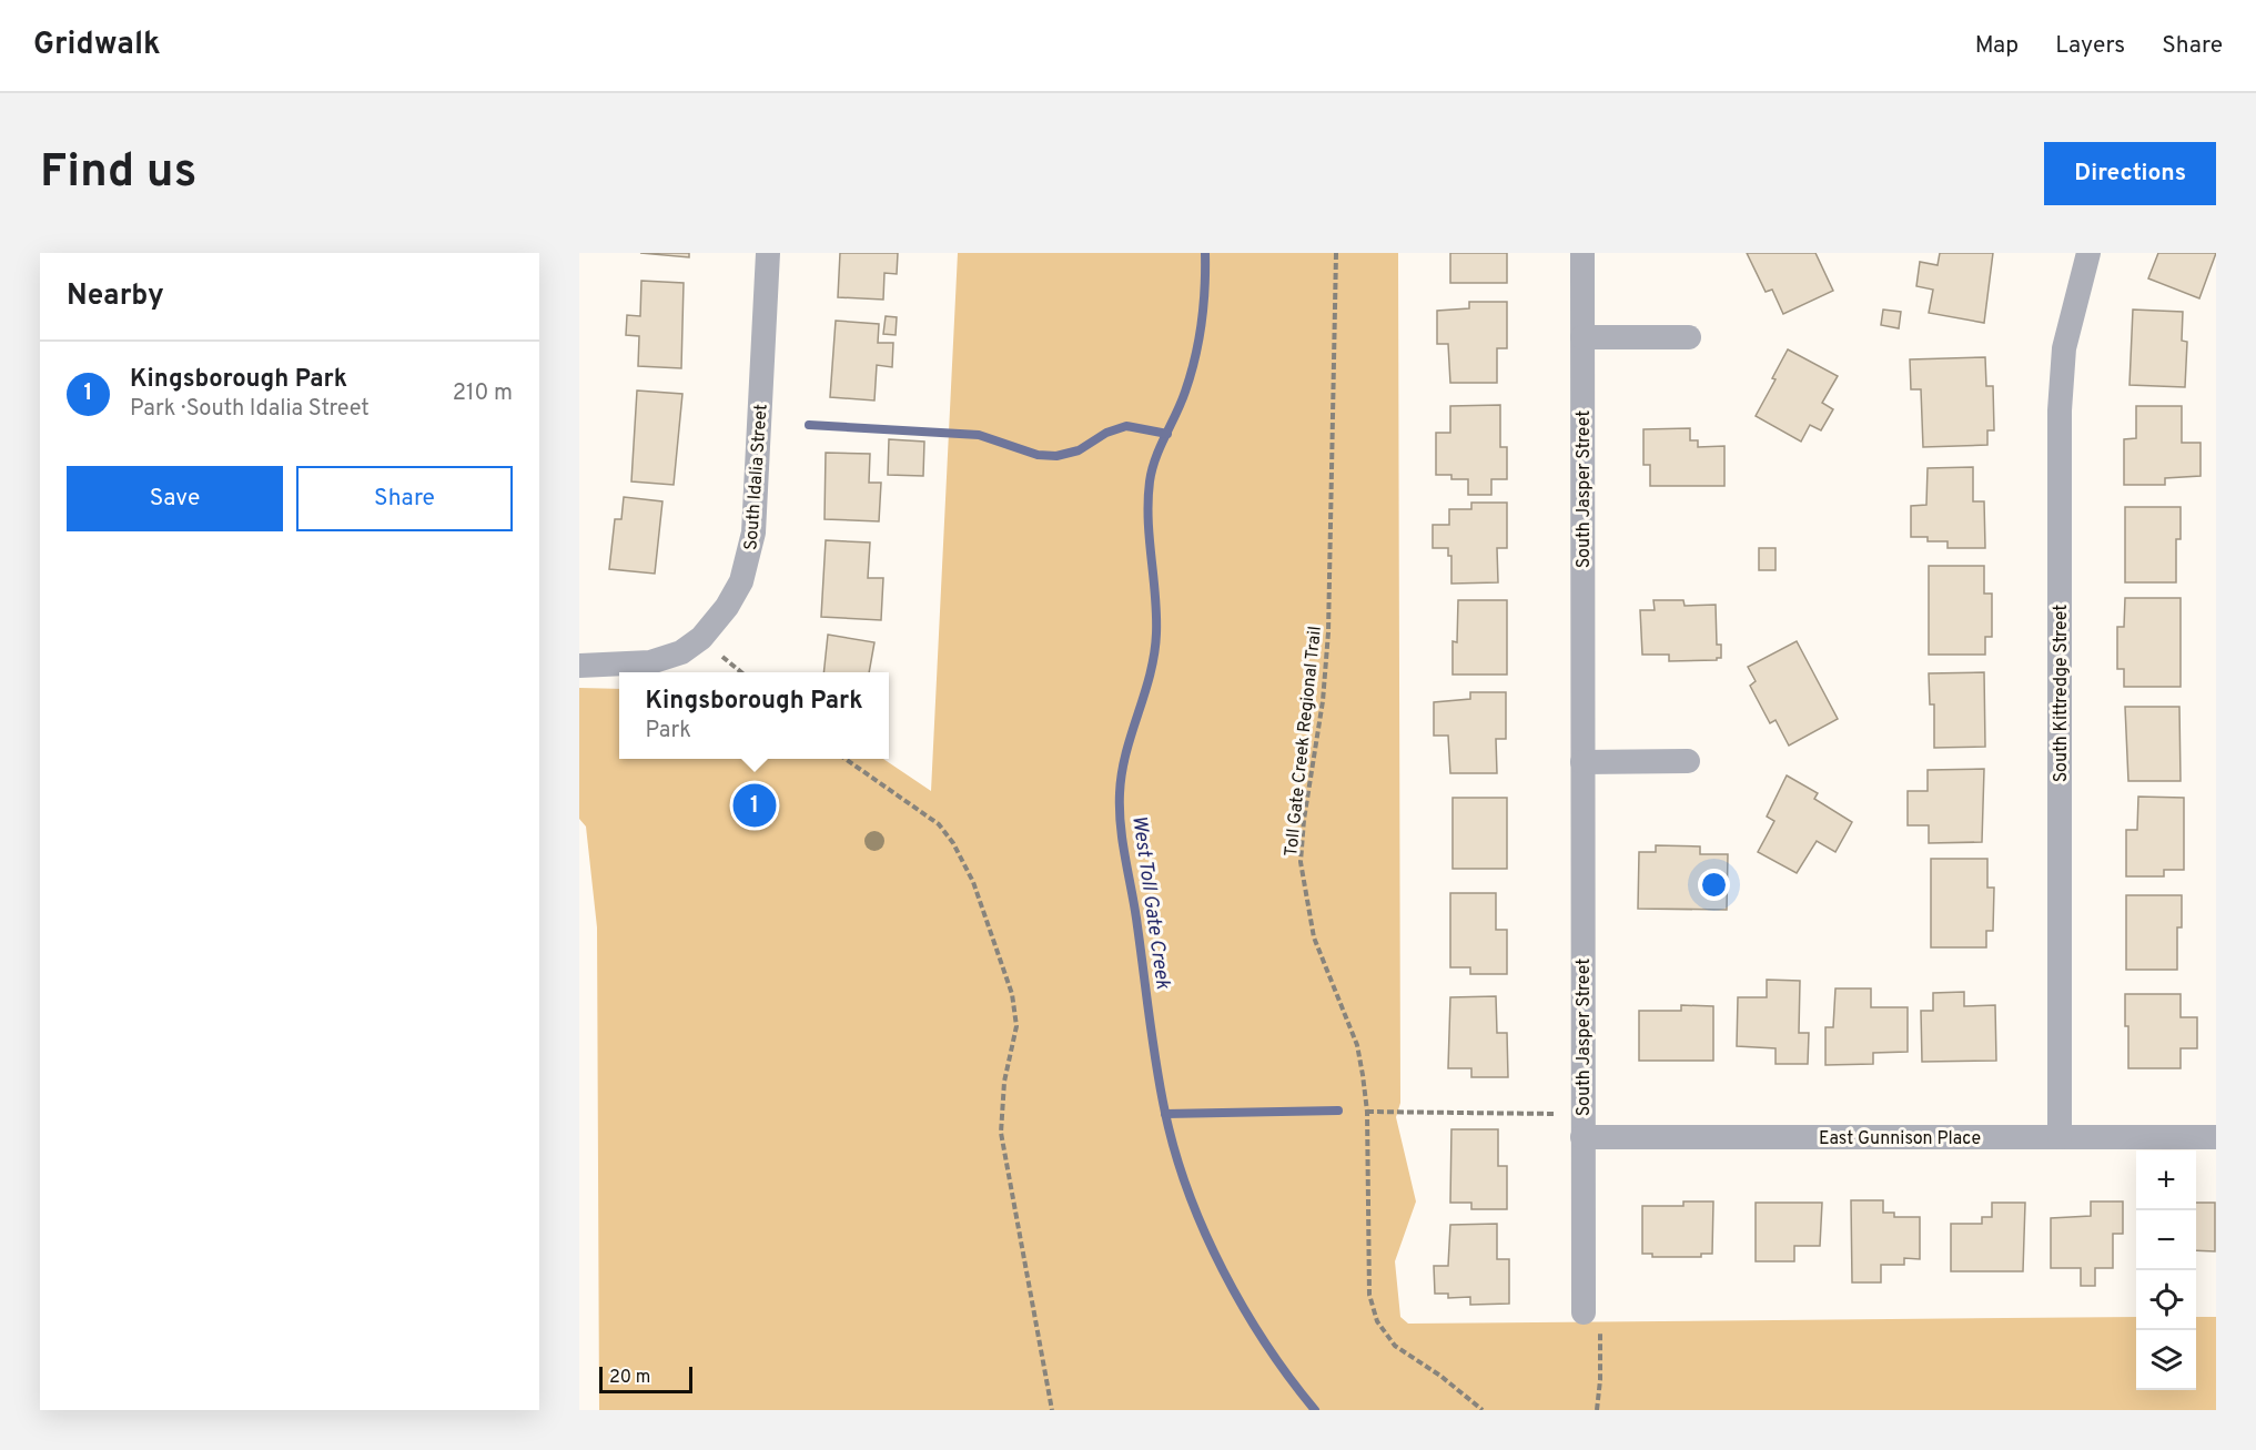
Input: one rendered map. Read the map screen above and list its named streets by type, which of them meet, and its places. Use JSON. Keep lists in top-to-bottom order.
{
  "streets": {
    "street": [
      "South Idalia Street",
      "South Jasper Street",
      "South Kittredge Street",
      "East Gunnison Place"
    ],
    "path": ["Toll Gate Creek Regional Trail"]
  },
  "crossings": [
    ["South Jasper Street", "East Gunnison Place"],
    ["South Kittredge Street", "East Gunnison Place"]
  ],
  "water": ["West Toll Gate Creek"],
  "scale_bar": "20 m",
  "page": {
    "header": "Gridwalk",
    "nav": ["Map", "Layers", "Share"],
    "buttons": [
      "Directions",
      ["Save", "Share"]
    ],
    "title": "Find us",
    "heading": "Nearby",
    "list": [
      {
        "mark": "1",
        "name": "Kingsborough Park",
        "note": "Park · South Idalia Street",
        "value": "210 m"
      }
    ],
    "popup": ["Kingsborough Park", "Park"],
    "pins": "1",
    "map_buttons": ["+", "−"],
    "scale": "20 m"
  }
}
